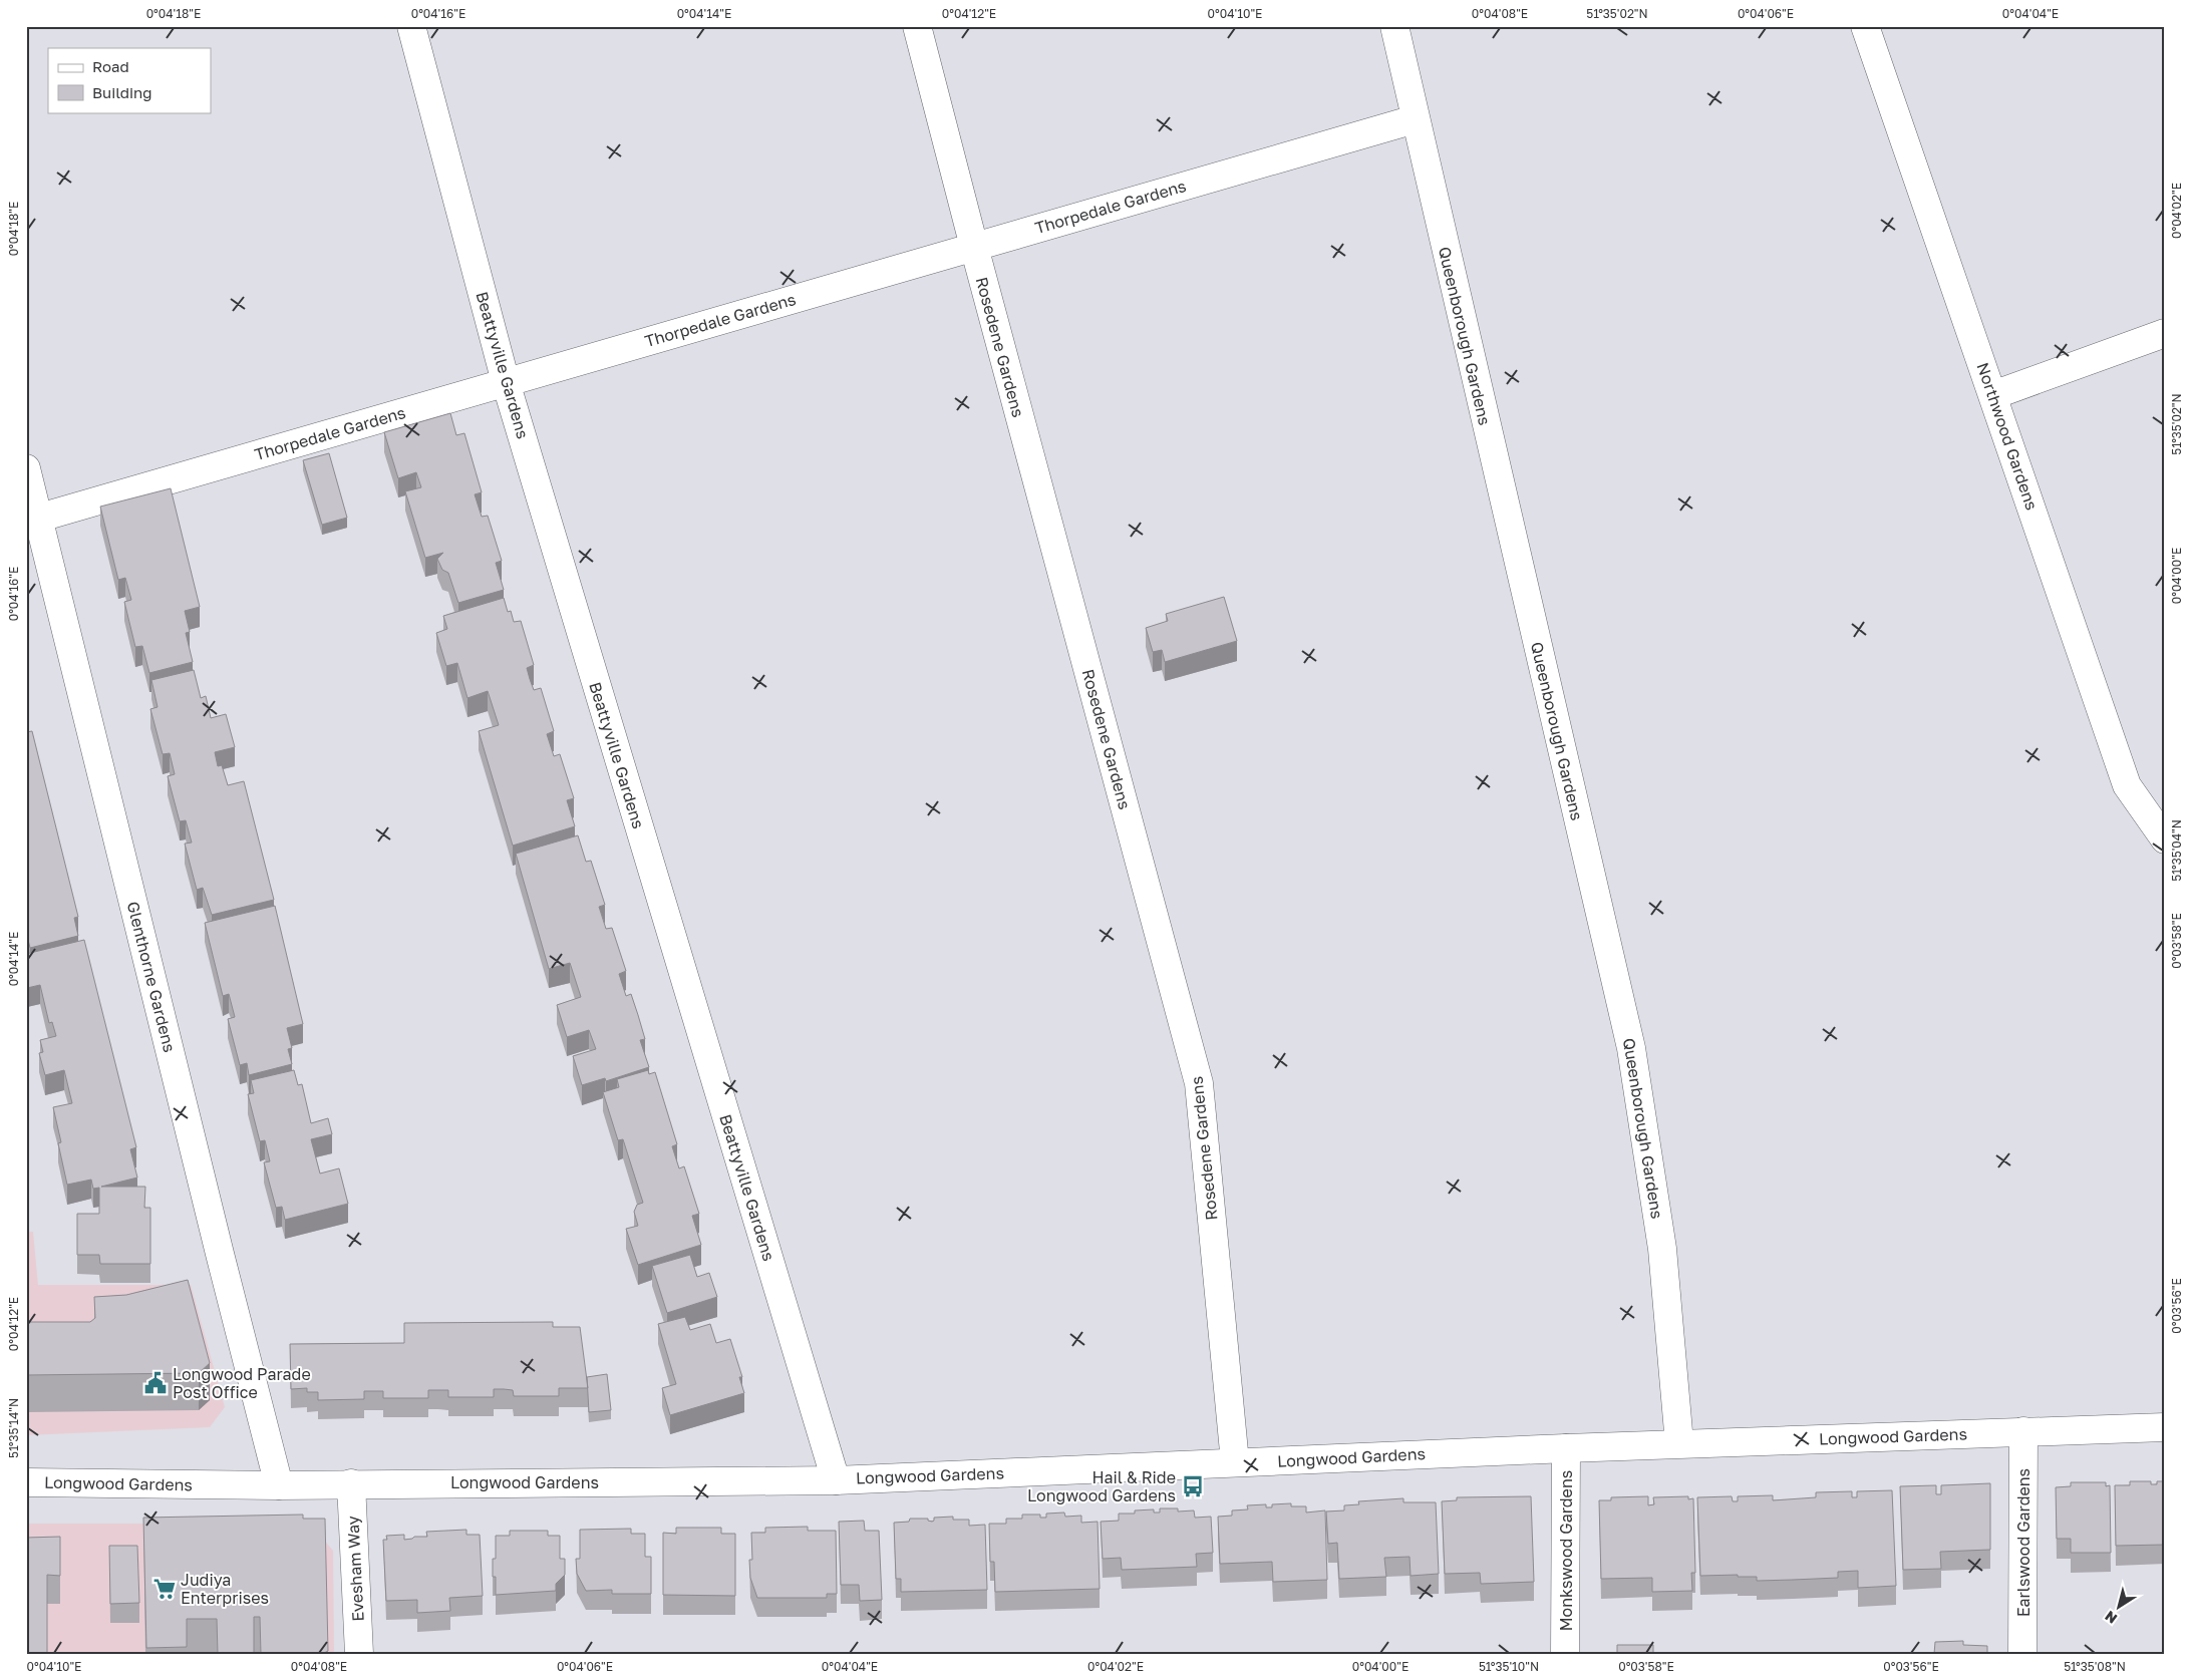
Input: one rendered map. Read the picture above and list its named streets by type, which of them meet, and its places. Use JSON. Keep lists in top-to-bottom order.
{
  "streets": {
    "street": [
      "Thorpedale Gardens",
      "Queenborough Gardens",
      "Rosedene Gardens",
      "Beattyville Gardens",
      "Northwood Gardens",
      "Glenthorne Gardens",
      "Longwood Gardens",
      "Earlswood Gardens",
      "Monkswood Gardens",
      "Evesham Way"
    ]
  },
  "crossings": [
    ["Thorpedale Gardens", "Queenborough Gardens"],
    ["Thorpedale Gardens", "Rosedene Gardens"],
    ["Thorpedale Gardens", "Beattyville Gardens"],
    ["Thorpedale Gardens", "Glenthorne Gardens"],
    ["Queenborough Gardens", "Longwood Gardens"],
    ["Rosedene Gardens", "Longwood Gardens"],
    ["Beattyville Gardens", "Longwood Gardens"],
    ["Glenthorne Gardens", "Longwood Gardens"],
    ["Longwood Gardens", "Earlswood Gardens"],
    ["Longwood Gardens", "Monkswood Gardens"],
    ["Longwood Gardens", "Evesham Way"]
  ],
  "places": {
    "public building": ["Longwood Parade Post Office"],
    "bus stop": ["Hail & Ride Longwood Gardens"],
    "supermarket": ["Judiya Enterprises"]
  },
  "legend": ["Road", "Building"],
  "north": "bottom left",
  "coordinates": [
    "0°04'18\"E",
    "0°04'16\"E",
    "0°04'14\"E",
    "0°04'12\"E",
    "0°04'10\"E",
    "0°04'08\"E",
    "51°35'02\"N",
    "0°04'06\"E",
    "0°04'04\"E",
    "0°04'02\"E",
    "0°04'00\"E",
    "51°35'04\"N",
    "0°03'58\"E",
    "0°03'56\"E",
    "51°35'14\"N",
    "51°35'10\"N",
    "51°35'08\"N"
  ]
}
